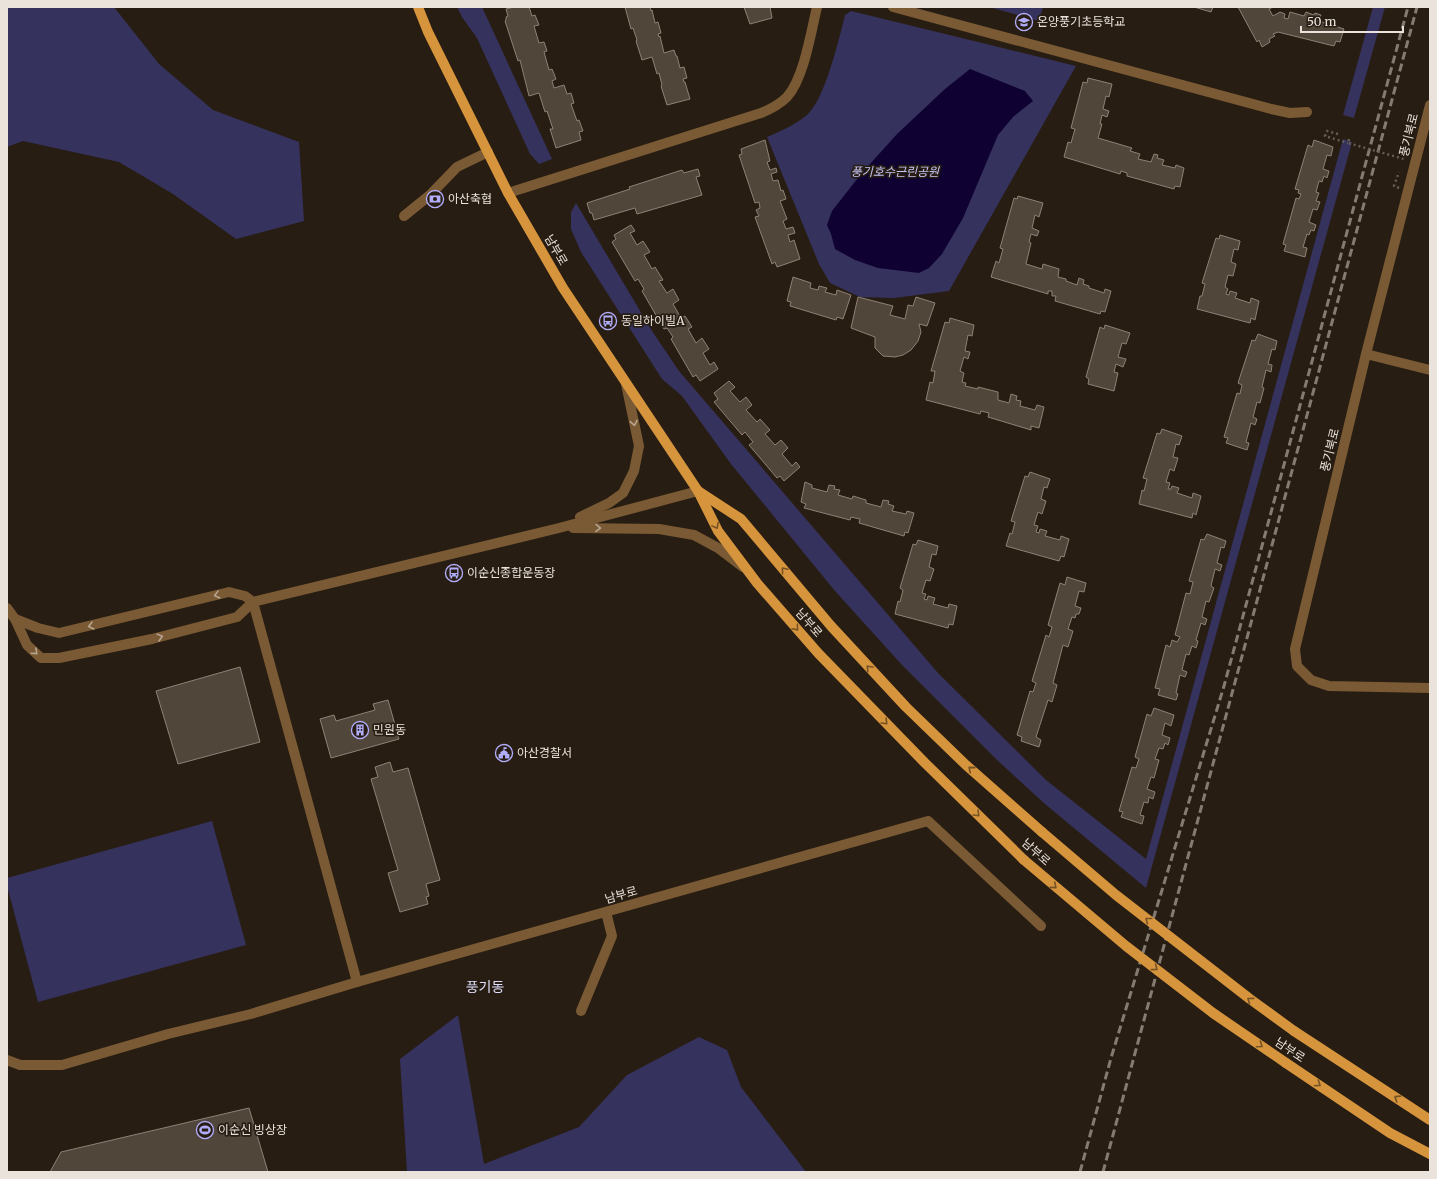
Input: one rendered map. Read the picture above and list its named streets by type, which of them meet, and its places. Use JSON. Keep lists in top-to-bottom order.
{
  "streets": {
    "main road": ["남부로"],
    "street": ["풍기북로"]
  },
  "districts": ["풍기동"],
  "parks": ["풍기호수근린공원"],
  "places": {
    "school or university": ["온양풍기초등학교"],
    "bank": ["아산축협"],
    "bus stop": ["동일하이빌A", "이순신종합운동장"],
    "building": ["민원동"],
    "public building": ["아산경찰서"],
    "sports": ["이순신 빙상장"]
  },
  "scale_bar": "50 m"
}
